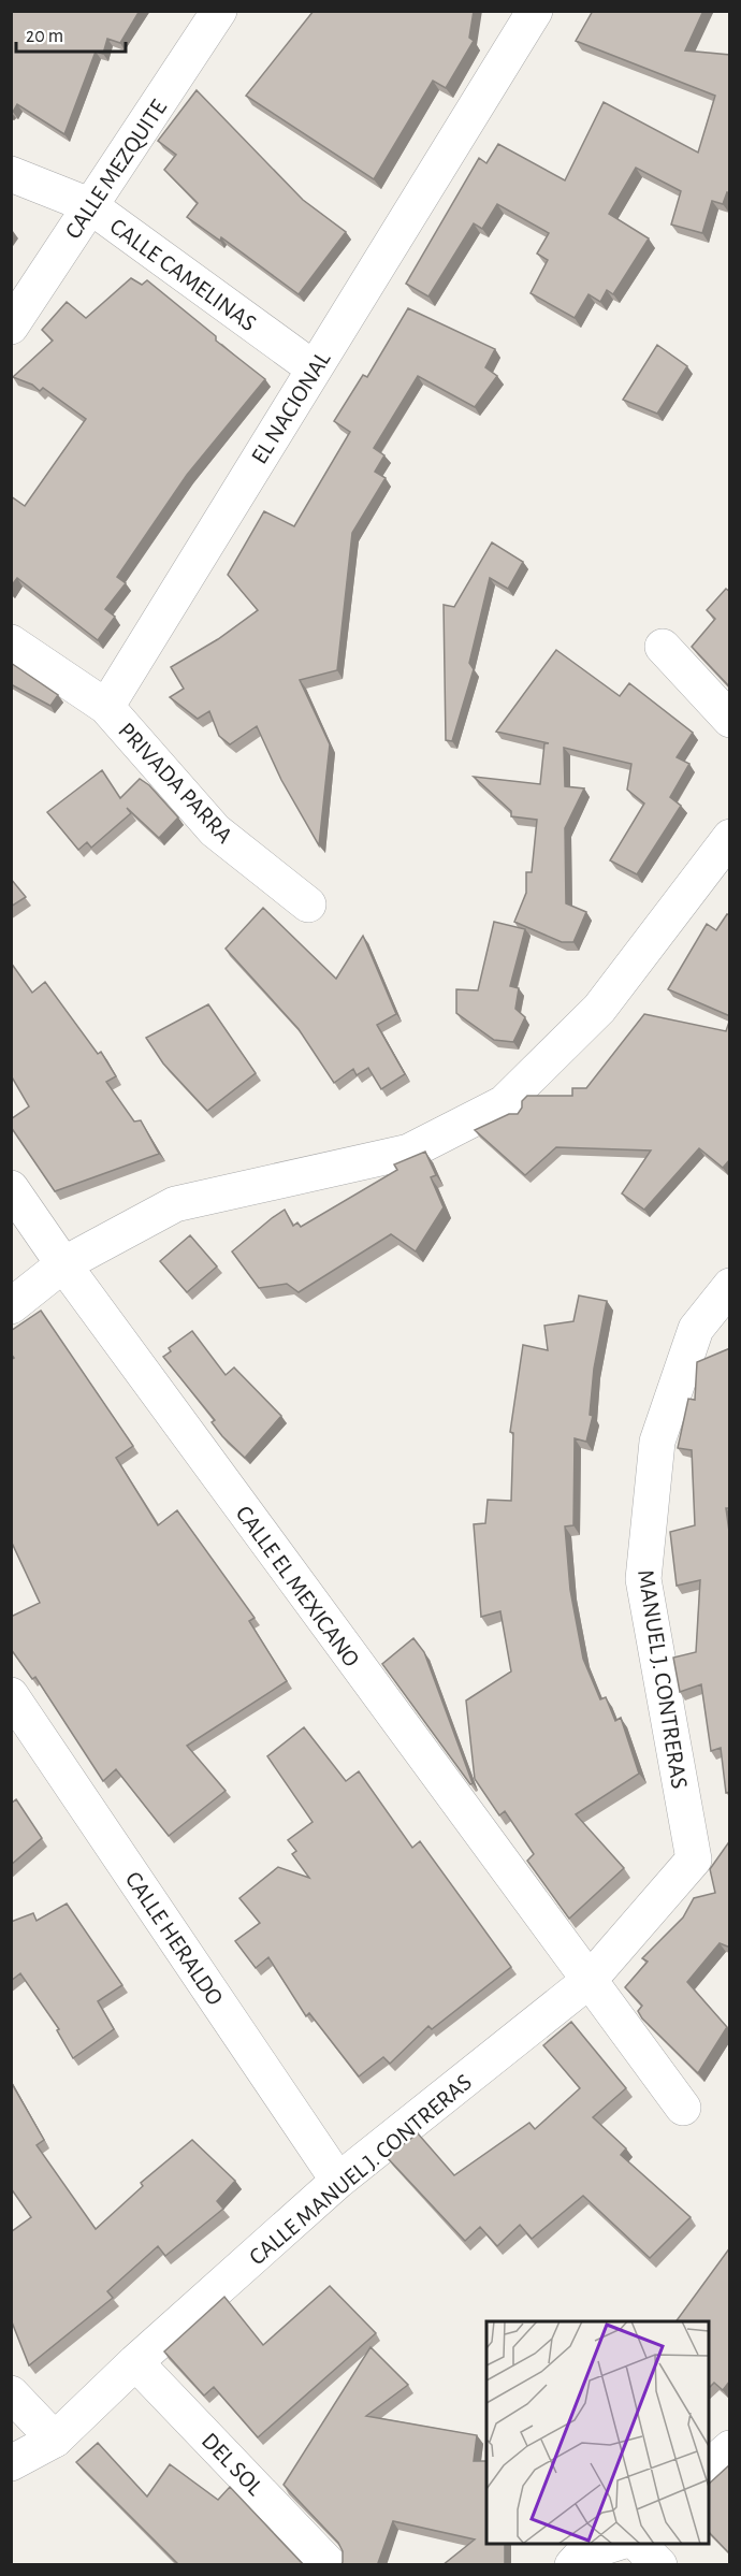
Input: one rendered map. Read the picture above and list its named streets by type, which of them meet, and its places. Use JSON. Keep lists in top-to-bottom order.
{
  "streets": {
    "street": [
      "CALLE MEZQUITE",
      "CALLE CAMELINAS",
      "EL NACIONAL",
      "PRIVADA PARRA",
      "CALLE EL MEXICANO",
      "MANUEL J. CONTRERAS",
      "CALLE HERALDO",
      "CALLE MANUEL J. CONTRERAS",
      "DEL SOL"
    ]
  },
  "crossings": [
    ["CALLE MEZQUITE", "CALLE CAMELINAS"],
    ["CALLE CAMELINAS", "EL NACIONAL"],
    ["EL NACIONAL", "PRIVADA PARRA"],
    ["CALLE EL MEXICANO", "CALLE MANUEL J. CONTRERAS"],
    ["MANUEL J. CONTRERAS", "CALLE MANUEL J. CONTRERAS"],
    ["CALLE HERALDO", "CALLE MANUEL J. CONTRERAS"],
    ["CALLE MANUEL J. CONTRERAS", "DEL SOL"]
  ],
  "scale_bar": "20 m"
}
